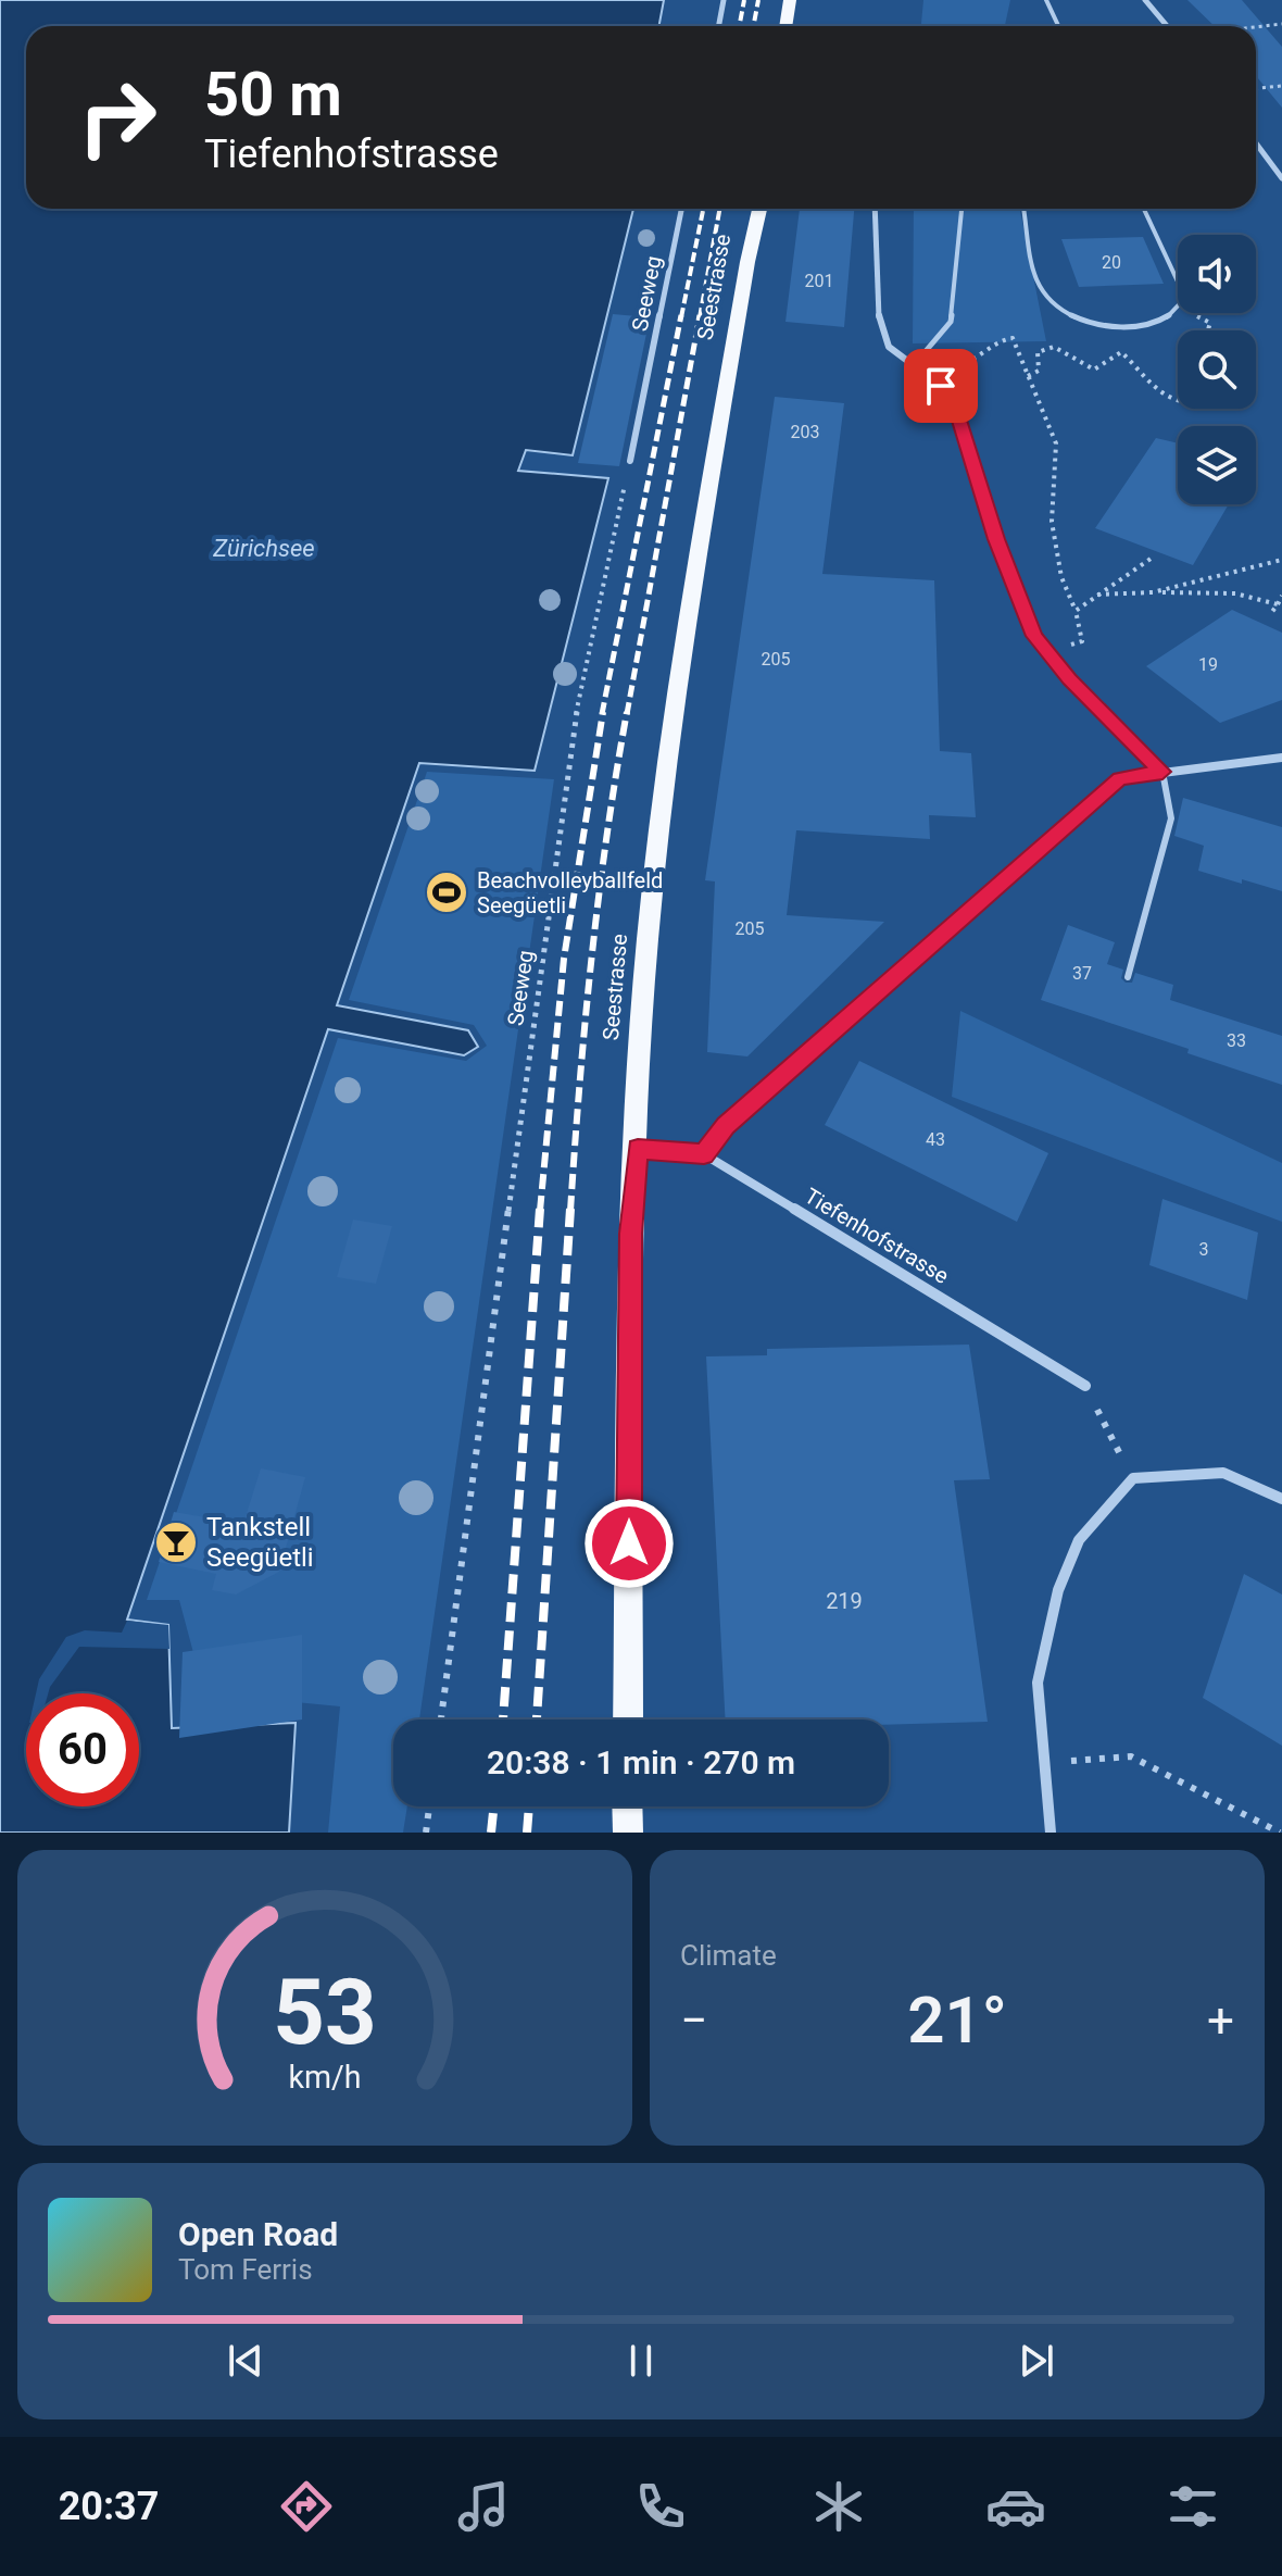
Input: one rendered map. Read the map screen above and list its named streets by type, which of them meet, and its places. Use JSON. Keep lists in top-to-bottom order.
{
  "streets": {
    "main road": ["Seestrasse"],
    "street": ["Seeweg", "Tiefenhofstrasse"]
  },
  "crossings": [
    ["Seestrasse", "Tiefenhofstrasse"]
  ],
  "water": ["Zürichsee"],
  "places": {
    "sports": ["Beachvolleyballfeld Seegüetli"],
    "bar": ["Tankstell Seegüetli"]
  },
  "house_numbers": [
    "20",
    "201",
    "203",
    "205",
    "19",
    "205",
    "37",
    "33",
    "43",
    "3",
    "219"
  ],
  "page": {
    "turn": ["50 m", "Tiefenhofstrasse"],
    "limit": "60",
    "trip": "20:38 · 1 min · 270 m",
    "tile": "Climate",
    "heat": ["−", "21°", "+"],
    "song": ["Open Road", "Tom Ferris"],
    "tabs": "20:37",
    "gauge": ["53", "km/h"]
  }
}
